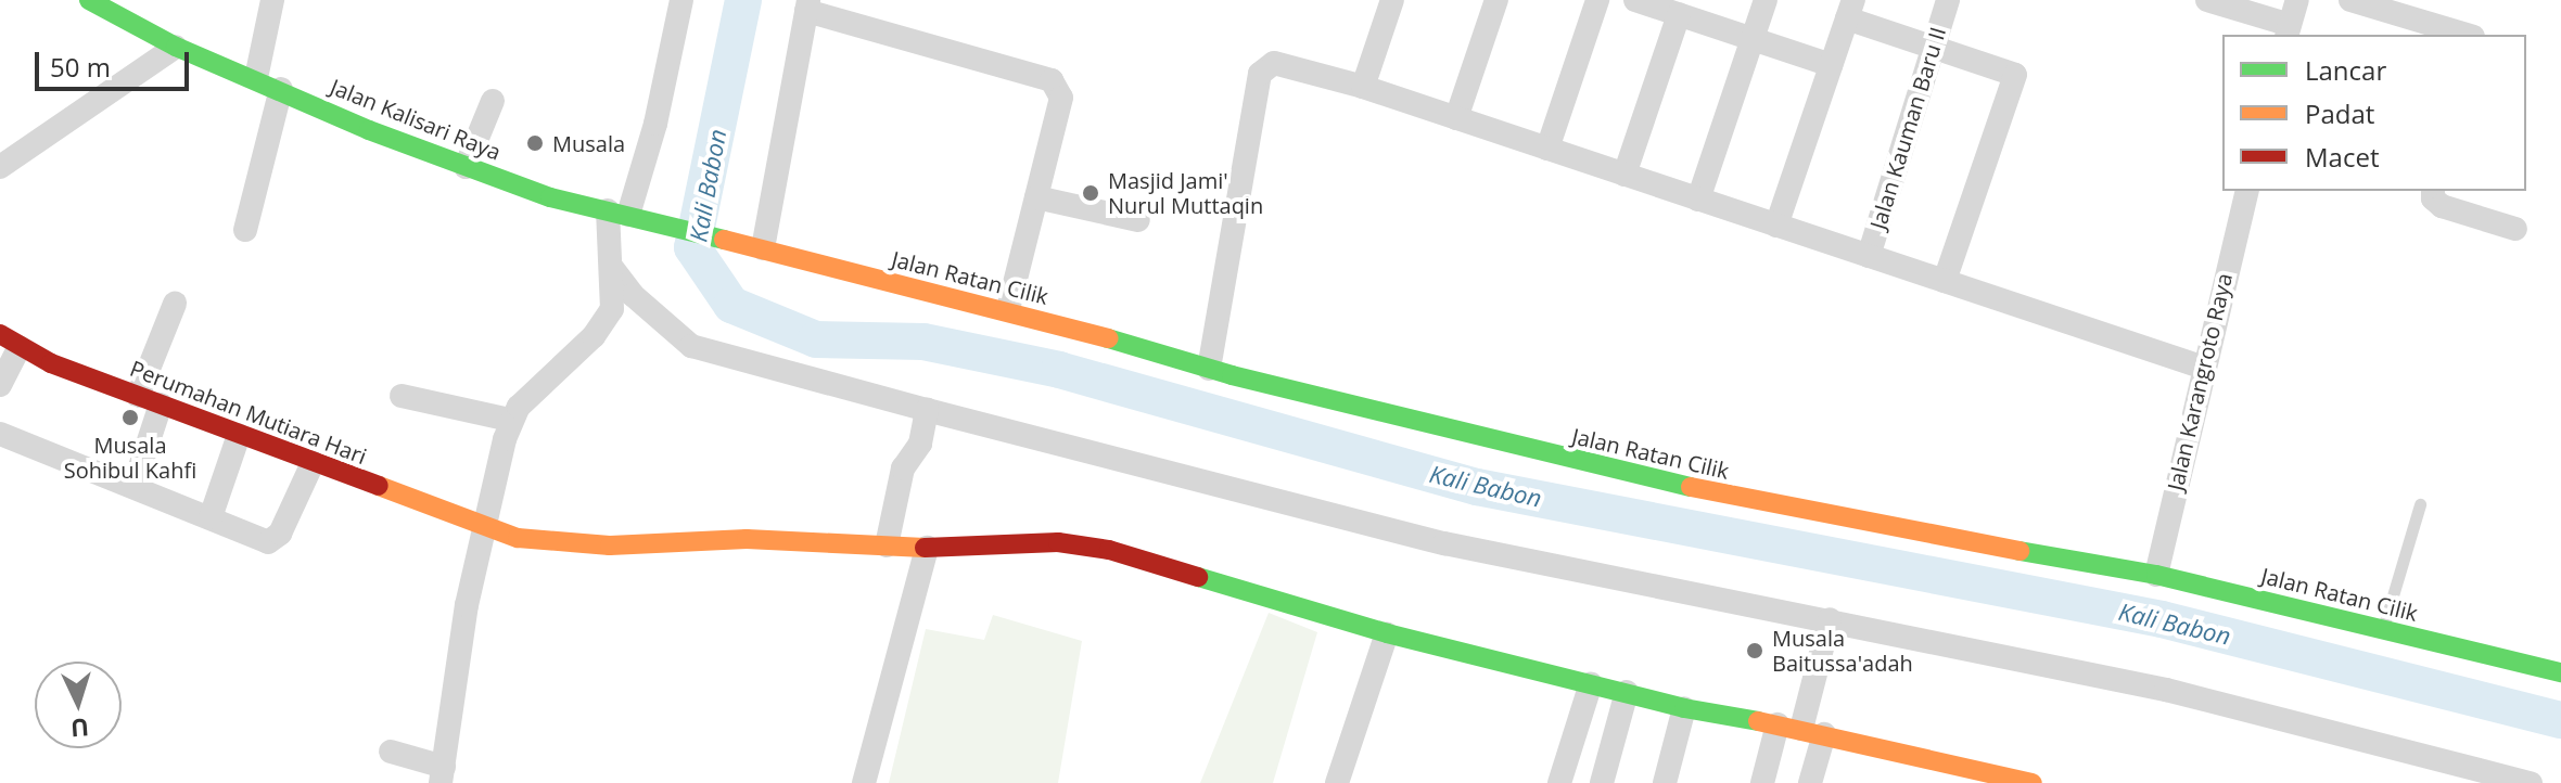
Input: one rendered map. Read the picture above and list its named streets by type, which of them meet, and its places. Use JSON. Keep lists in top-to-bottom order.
{
  "streets": {
    "street": [
      "Jalan Kalisari Raya",
      "Jalan Kauman Baru II",
      "Jalan Ratan Cilik",
      "Jalan Karangroto Raya",
      "Perumahan Mutiara Hari"
    ]
  },
  "crossings": [
    ["Jalan Kalisari Raya", "Jalan Ratan Cilik"],
    ["Jalan Ratan Cilik", "Jalan Karangroto Raya"]
  ],
  "water": ["Kali Babon"],
  "places": [
    "Musala",
    "Masjid Jami' Nurul Muttaqin",
    "Musala Sohibul Kahfi",
    "Musala Baitussa'adah"
  ],
  "legend": ["Lancar", "Padat", "Macet"],
  "scale_bar": "50 m",
  "north": "bottom"
}
